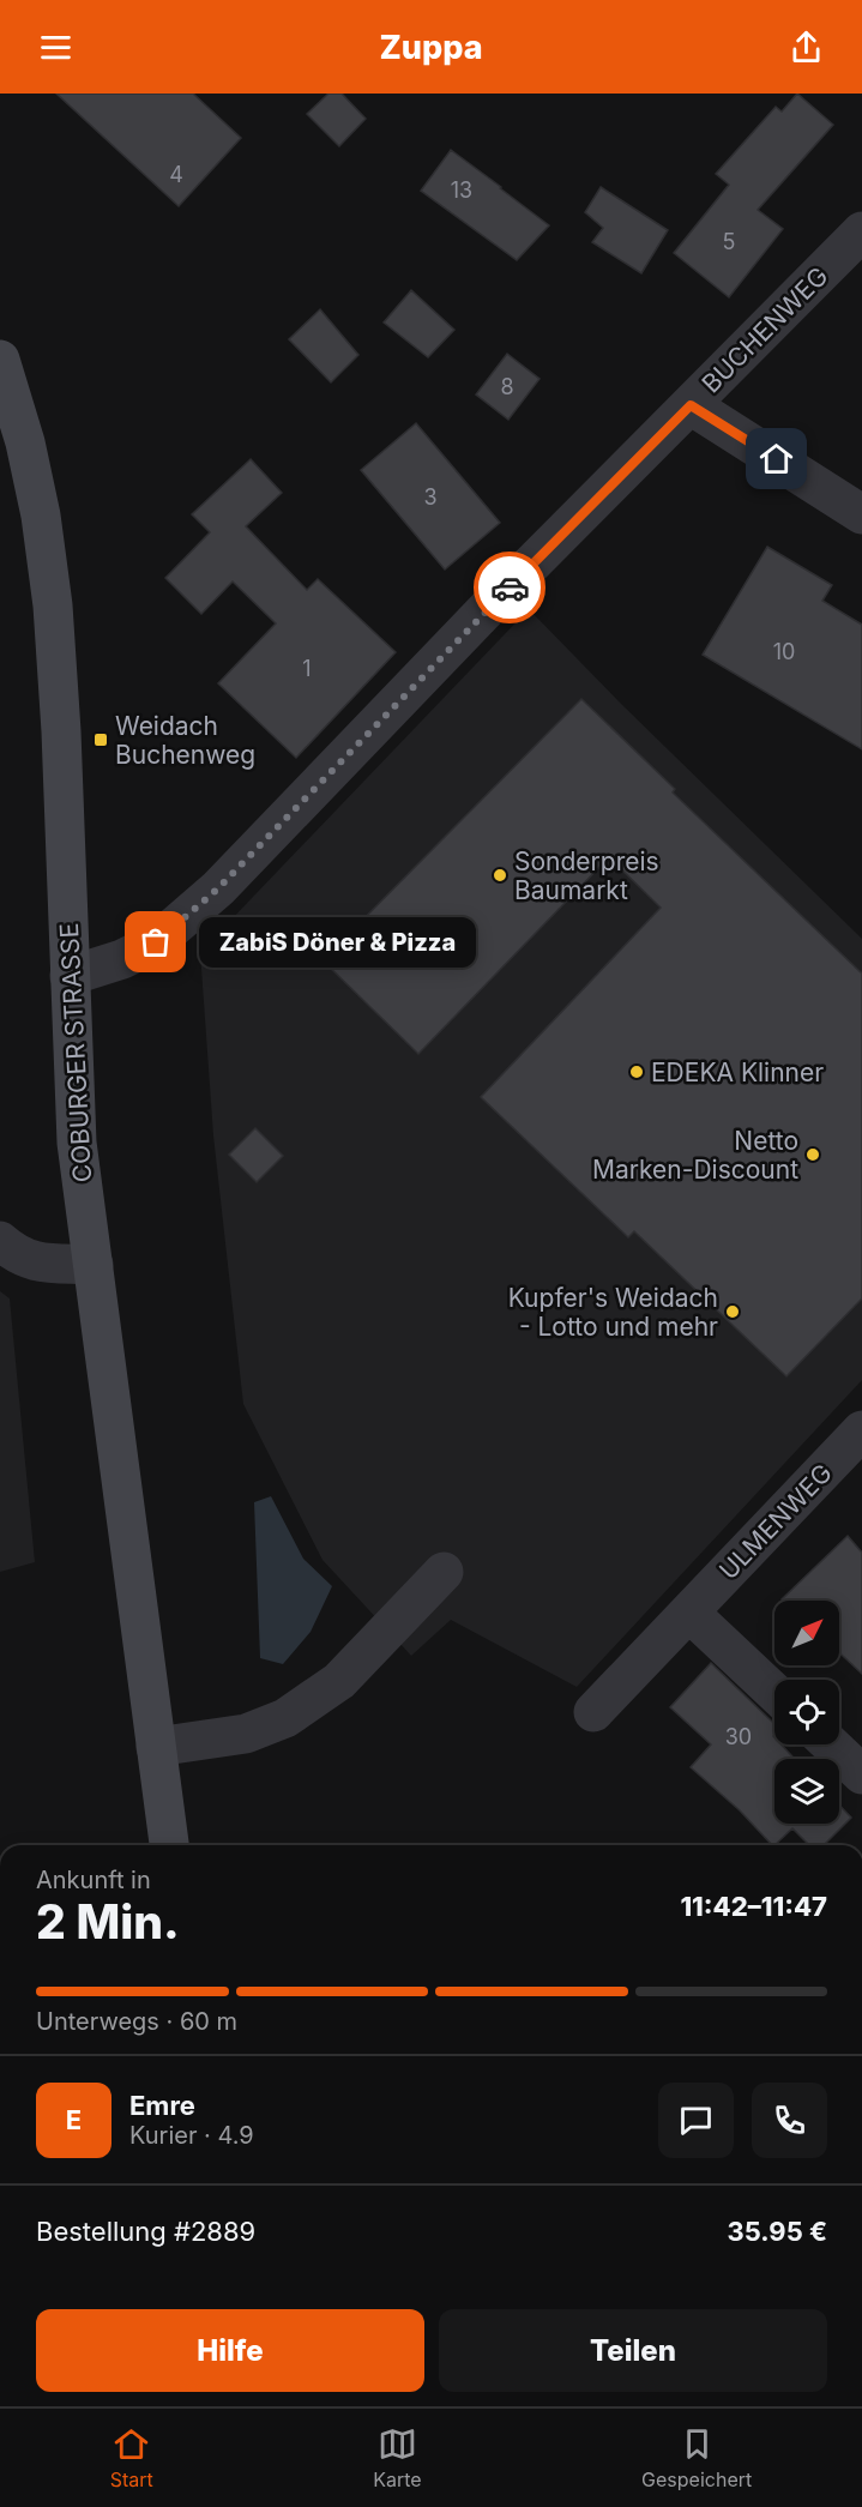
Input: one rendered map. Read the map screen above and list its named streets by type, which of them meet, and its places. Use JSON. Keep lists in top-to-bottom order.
{
  "streets": {
    "main road": ["COBURGER STRASSE"],
    "street": ["BUCHENWEG", "ULMENWEG"]
  },
  "crossings": [
    ["BUCHENWEG", "COBURGER STRASSE"]
  ],
  "places": {
    "transit": ["Weidach Buchenweg"],
    "other": [
      "Sonderpreis Baumarkt",
      "ZabiS Döner & Pizza",
      "EDEKA Klinner",
      "Netto Marken-Discount",
      "Kupfer's Weidach - Lotto und mehr"
    ]
  },
  "house_numbers": [
    "4",
    "13",
    "5",
    "8",
    "3",
    "10",
    "1",
    "30"
  ],
  "north": "top right",
  "page": {
    "header": "Zuppa",
    "bubble": "ZabiS Döner & Pizza",
    "heading": ["2 Min.", "Ankunft in", "11:42–11:47"],
    "panel": [
      "Emre",
      "Kurier · 4.9",
      "Bestellung #2889",
      "35.95 €"
    ],
    "bar": "Unterwegs · 60 m",
    "round": "E",
    "buttons": ["Hilfe", "Teilen"],
    "tabs": ["Start", "Karte", "Gespeichert"]
  }
}
